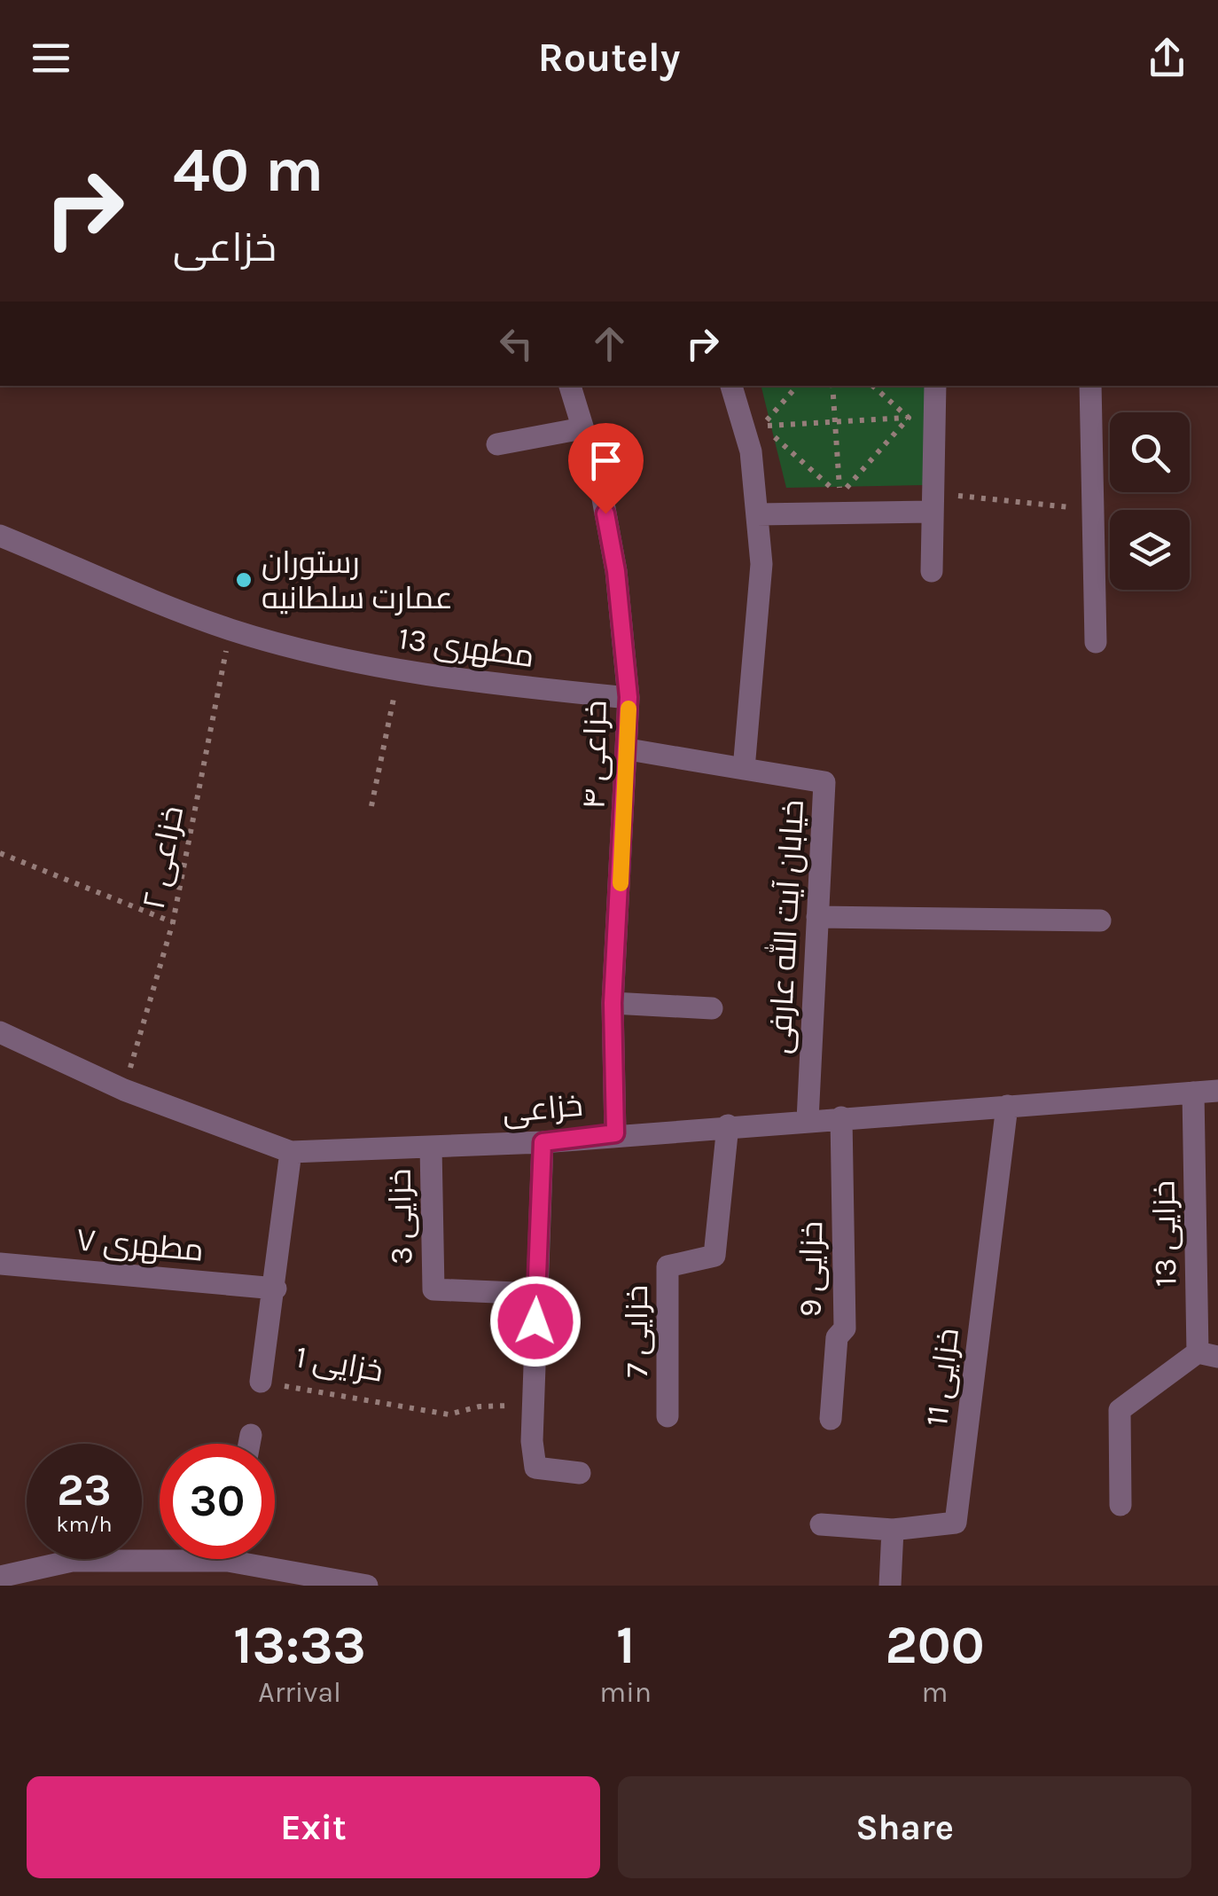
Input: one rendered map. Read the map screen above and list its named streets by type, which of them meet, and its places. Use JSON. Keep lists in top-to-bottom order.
{
  "streets": {
    "street": [
      "مطهری 13",
      "خزاعی ۴",
      "خیابان آیت الله عارفی",
      "خزاعی",
      "خزایی 3",
      "خزایی 13",
      "مطهری ۷",
      "خزایی 9",
      "خزایی 7",
      "خزایی 1",
      "خزایی 11"
    ],
    "path": ["خزاعی ۲"]
  },
  "crossings": [
    ["مطهری 13", "خزاعی ۴"],
    ["مطهری 13", "خزاعی ۲"],
    ["خزاعی ۴", "خزاعی"],
    ["خزاعی ۲", "خزاعی"],
    ["خیابان آیت الله عارفی", "خزاعی"],
    ["خزاعی", "خزایی 3"],
    ["خزاعی", "خزایی 13"],
    ["خزاعی", "خزایی 9"],
    ["خزاعی", "خزایی 7"],
    ["خزاعی", "خزایی 1"],
    ["خزاعی", "خزایی 11"],
    ["مطهری ۷", "خزایی 1"]
  ],
  "places": ["رستوران عمارت سلطانیه"],
  "page": {
    "header": "Routely",
    "turn": ["40 m", "خزاعی"],
    "speed": "23 km/h",
    "limit": "30",
    "eta": [
      "13:33",
      "Arrival",
      "1",
      "min",
      "200",
      "m"
    ],
    "buttons": ["Exit", "Share"]
  }
}
